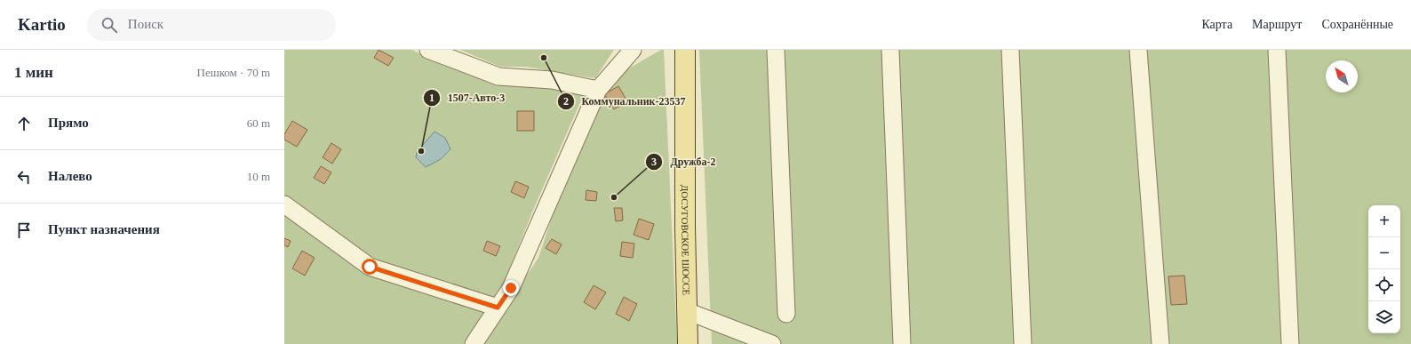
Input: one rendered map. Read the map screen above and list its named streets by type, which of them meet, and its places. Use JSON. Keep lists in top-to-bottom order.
{
  "streets": {
    "main road": ["ДОСУГОВСКОЕ ШОССЕ"]
  },
  "places": ["Коммунальник-23537", "1507-Авто-3", "Дружба-2"],
  "north": "top left",
  "page": {
    "header": "Kartio",
    "search": "Поиск",
    "nav": ["Карта", "Маршрут", "Сохранённые"],
    "heading": ["1 мин", "Пешком · 70 m"],
    "list": [
      ["Прямо", "60 m"],
      ["Налево", "10 m"],
      "Пункт назначения"
    ],
    "map_buttons": ["+", "−"]
  }
}
